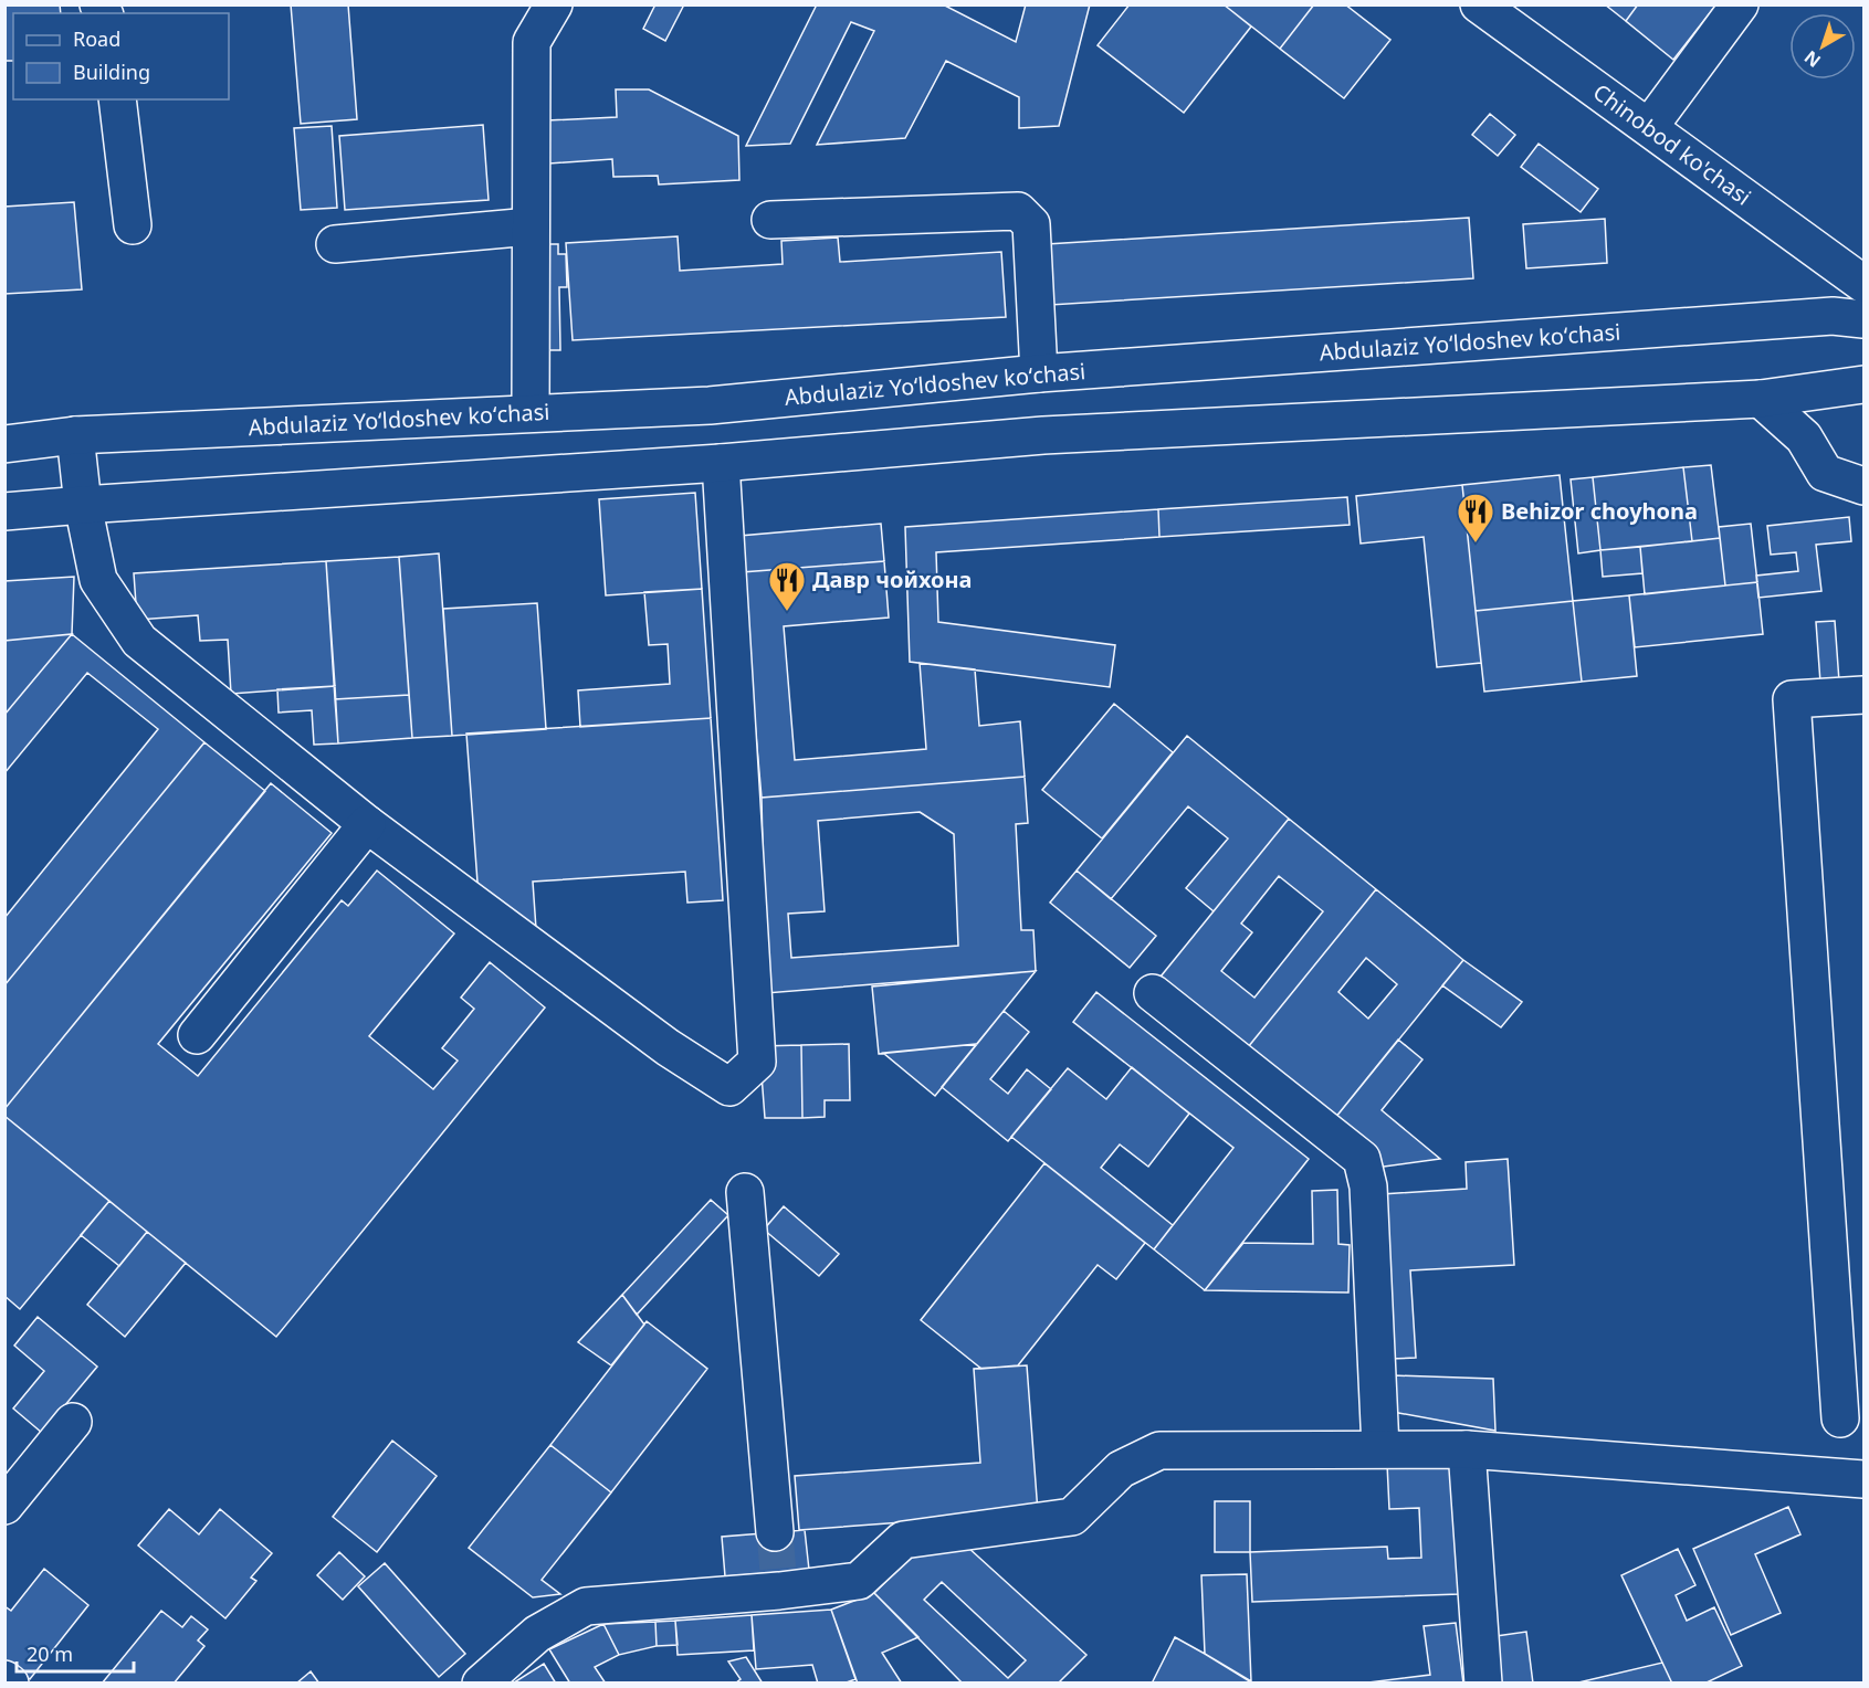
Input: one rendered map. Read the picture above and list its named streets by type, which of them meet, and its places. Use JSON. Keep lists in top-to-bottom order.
{
  "streets": {
    "main road": ["Chinobod ko'chasi", "Abdulaziz Yoʻldoshev koʻchasi"]
  },
  "places": {
    "restaurant": ["Behizor choyhona", "Давр чойхона"]
  },
  "legend": ["Road", "Building"],
  "scale_bar": "20 m",
  "north": "bottom left"
}
